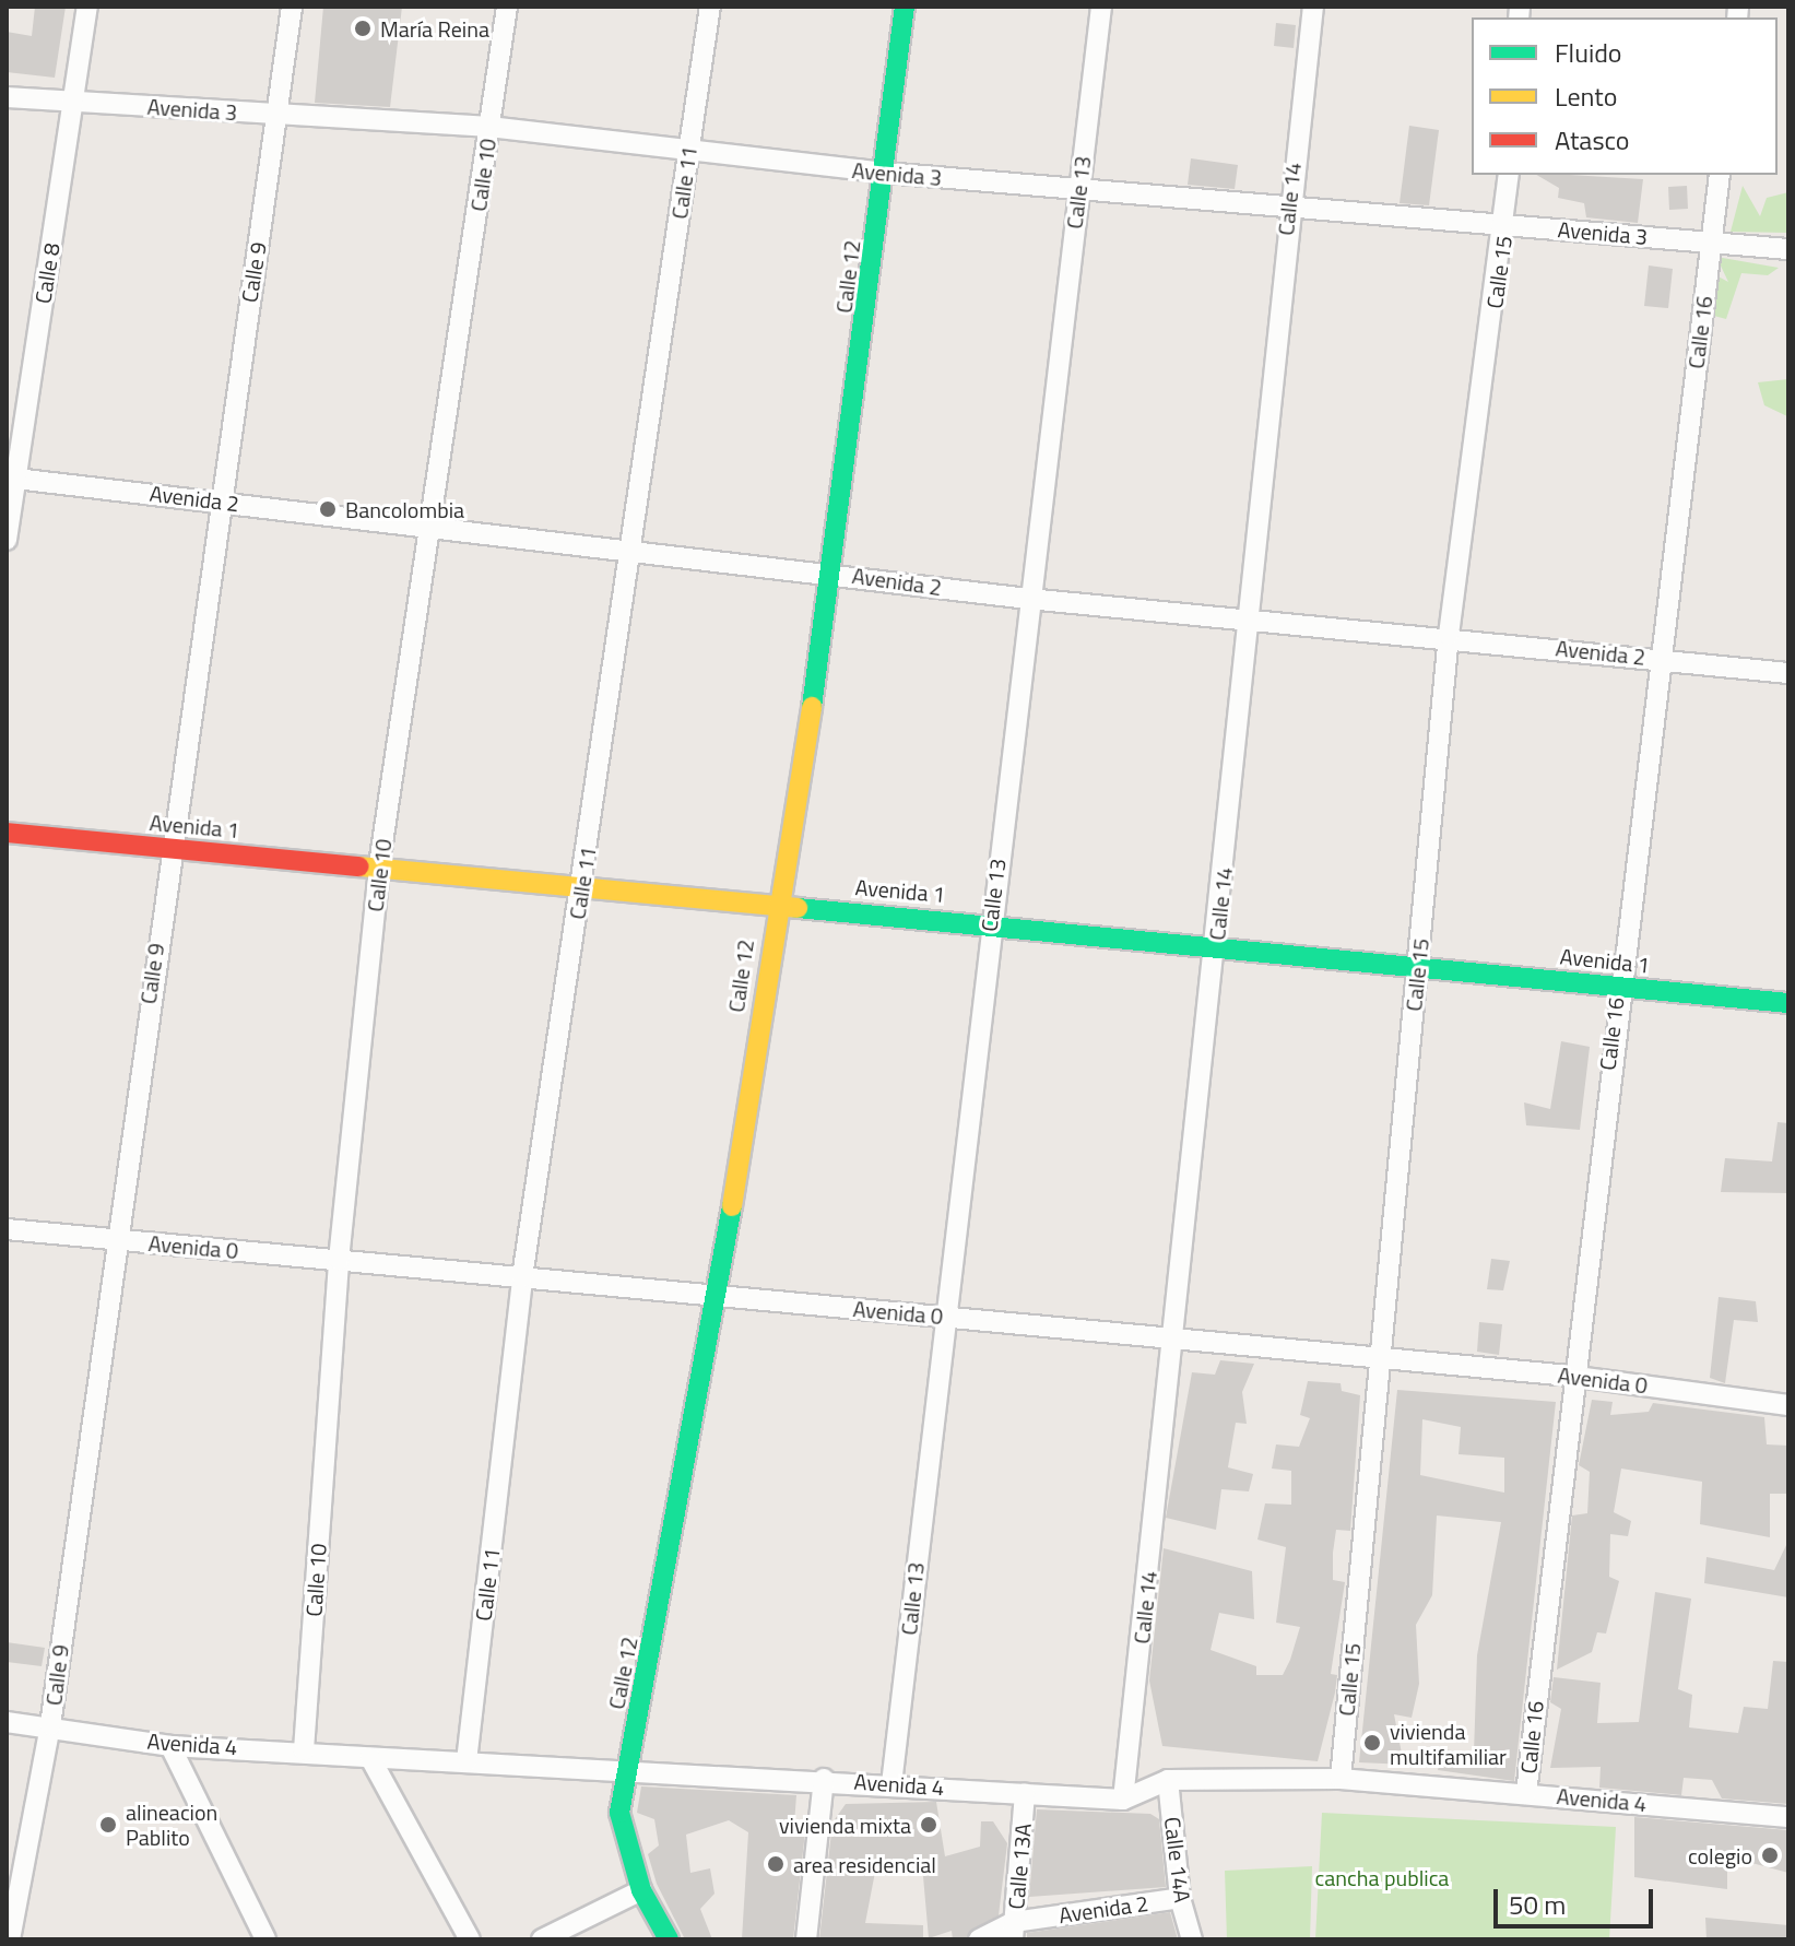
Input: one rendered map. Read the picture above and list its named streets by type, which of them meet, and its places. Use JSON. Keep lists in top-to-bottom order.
{
  "streets": {
    "street": [
      "Avenida 3",
      "Calle 10",
      "Calle 11",
      "Calle 13",
      "Calle 14",
      "Calle 9",
      "Calle 15",
      "Calle 8",
      "Calle 12",
      "Calle 16",
      "Avenida 2",
      "Avenida 1",
      "Avenida 0",
      "Avenida 4",
      "Calle 14A",
      "Calle 13A"
    ]
  },
  "crossings": [
    ["Avenida 3", "Calle 10"],
    ["Avenida 3", "Calle 11"],
    ["Avenida 3", "Calle 13"],
    ["Avenida 3", "Calle 14"],
    ["Avenida 3", "Calle 9"],
    ["Avenida 3", "Calle 15"],
    ["Avenida 3", "Calle 8"],
    ["Avenida 3", "Calle 12"],
    ["Avenida 3", "Calle 16"],
    ["Calle 10", "Avenida 2"],
    ["Calle 10", "Avenida 1"],
    ["Calle 10", "Avenida 0"],
    ["Calle 10", "Avenida 4"],
    ["Calle 11", "Avenida 2"],
    ["Calle 11", "Avenida 1"],
    ["Calle 11", "Avenida 0"],
    ["Calle 11", "Avenida 4"],
    ["Calle 13", "Avenida 2"],
    ["Calle 13", "Avenida 1"],
    ["Calle 13", "Avenida 0"],
    ["Calle 13", "Avenida 4"],
    ["Calle 14", "Avenida 2"],
    ["Calle 14", "Avenida 1"],
    ["Calle 14", "Avenida 0"],
    ["Calle 14", "Avenida 4"],
    ["Calle 9", "Avenida 2"],
    ["Calle 9", "Avenida 1"],
    ["Calle 9", "Avenida 0"],
    ["Calle 9", "Avenida 4"],
    ["Calle 15", "Avenida 2"],
    ["Calle 15", "Avenida 1"],
    ["Calle 15", "Avenida 0"],
    ["Calle 15", "Avenida 4"],
    ["Calle 8", "Avenida 2"],
    ["Calle 12", "Avenida 2"],
    ["Calle 12", "Avenida 1"],
    ["Calle 12", "Avenida 0"],
    ["Calle 12", "Avenida 4"],
    ["Calle 16", "Avenida 2"],
    ["Calle 16", "Avenida 1"],
    ["Calle 16", "Avenida 0"],
    ["Calle 16", "Avenida 4"],
    ["Avenida 2", "Calle 14A"],
    ["Avenida 2", "Calle 13A"],
    ["Avenida 4", "Calle 14A"],
    ["Avenida 4", "Calle 13A"]
  ],
  "parks": ["cancha publica"],
  "places": [
    "María Reina",
    "Bancolombia",
    "vivienda multifamiliar",
    "alineacion Pablito",
    "vivienda mixta",
    "colegio",
    "area residencial"
  ],
  "legend": ["Fluido", "Lento", "Atasco"],
  "scale_bar": "50 m"
}
